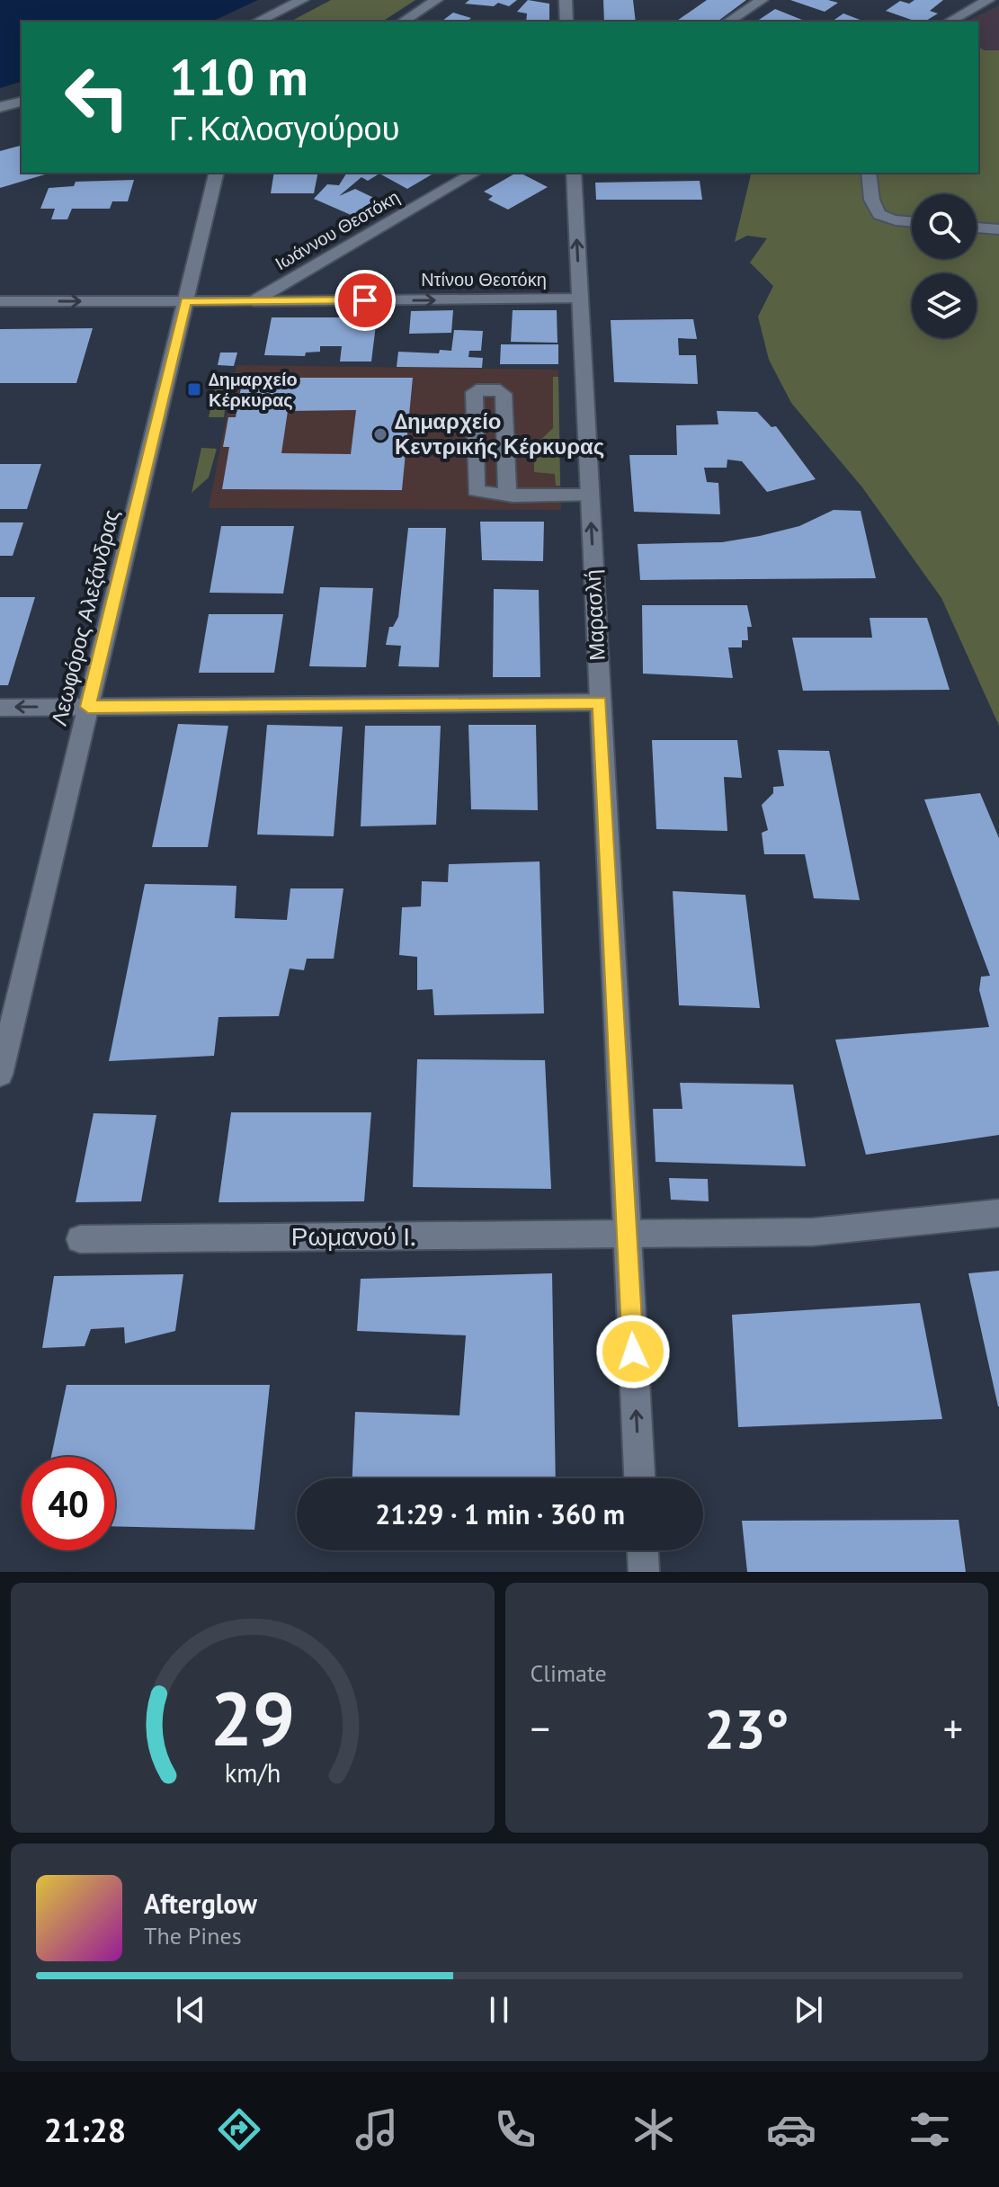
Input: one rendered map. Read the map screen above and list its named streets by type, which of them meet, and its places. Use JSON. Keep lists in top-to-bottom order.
{
  "streets": {
    "street": [
      "Ιωάννου Θεοτόκη",
      "Ντίνου Θεοτόκη",
      "Μαρασλή",
      "Λεωφόρος Αλεξάνδρας",
      "Ρωμανού Ι."
    ]
  },
  "crossings": [
    ["Ιωάννου Θεοτόκη", "Ντίνου Θεοτόκη"],
    ["Ντίνου Θεοτόκη", "Μαρασλή"],
    ["Ντίνου Θεοτόκη", "Λεωφόρος Αλεξάνδρας"],
    ["Μαρασλή", "Ρωμανού Ι."]
  ],
  "one_way": ["Ντίνου Θεοτόκη", "Μαρασλή"],
  "places": {
    "transit": ["Δημαρχείο Κέρκυρας"],
    "other": ["Δημαρχείο Κεντρικής Κέρκυρας"]
  },
  "page": {
    "turn": ["110 m", "Γ. Καλοσγούρου"],
    "limit": "40",
    "trip": "21:29 · 1 min · 360 m",
    "tile": "Climate",
    "heat": ["−", "23°", "+"],
    "song": ["Afterglow", "The Pines"],
    "tabs": "21:28",
    "gauge": ["29", "km/h"]
  }
}
